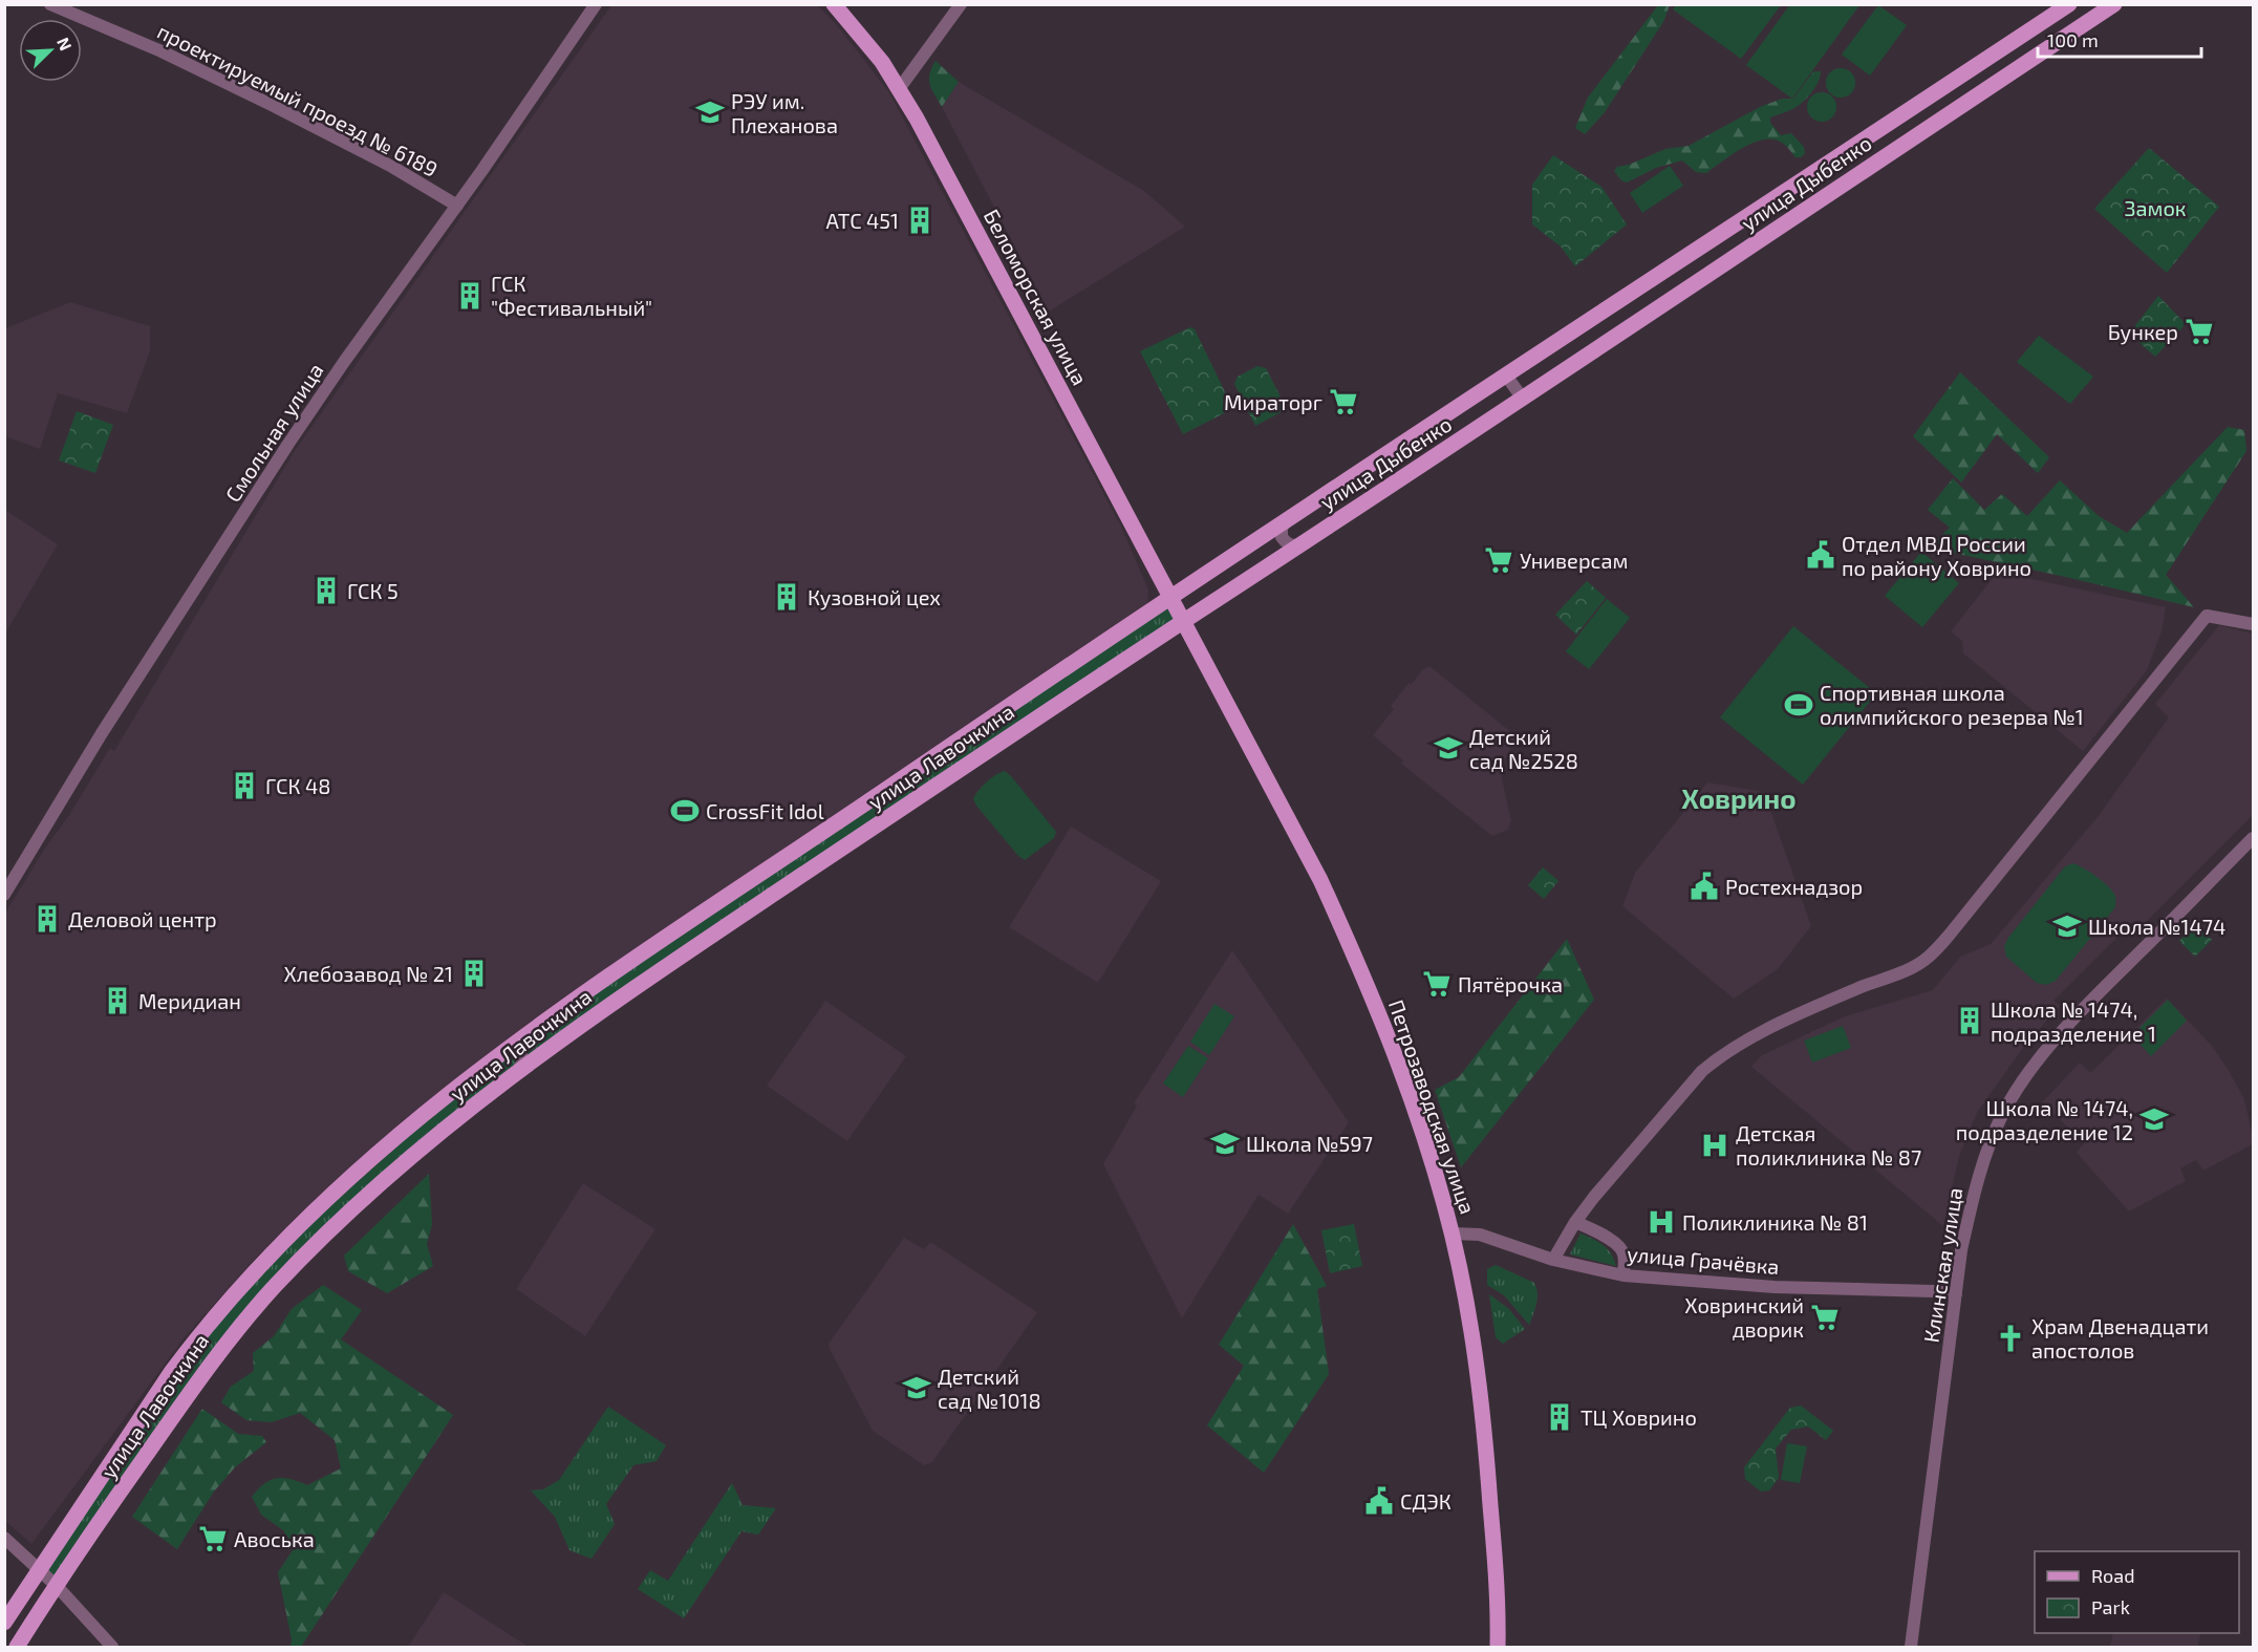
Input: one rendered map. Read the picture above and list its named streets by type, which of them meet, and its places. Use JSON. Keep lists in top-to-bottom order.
{
  "streets": {
    "main road": [
      "улица Дыбенко",
      "Беломорская улица",
      "улица Лавочкина",
      "Петрозаводская улица"
    ],
    "street": [
      "проектируемый проезд № 6189",
      "Смольная улица",
      "улица Грачёвка",
      "Клинская улица"
    ]
  },
  "crossings": [
    ["проектируемый проезд № 6189", "Смольная улица"],
    ["улица Дыбенко", "Беломорская улица"],
    ["улица Дыбенко", "улица Лавочкина"],
    ["улица Дыбенко", "Петрозаводская улица"],
    ["Беломорская улица", "улица Лавочкина"],
    ["Беломорская улица", "Петрозаводская улица"],
    ["улица Лавочкина", "Петрозаводская улица"],
    ["Петрозаводская улица", "улица Грачёвка"],
    ["улица Грачёвка", "Клинская улица"]
  ],
  "districts": ["Ховрино"],
  "parks": ["Замок"],
  "places": {
    "school or university": [
      "РЭУ им. Плеханова",
      "Детский сад №2528",
      "Школа №1474",
      "Школа № 1474, подразделение 12",
      "Школа №597",
      "Детский сад №1018"
    ],
    "building": [
      "АТС 451",
      "ГСК \"Фестивальный\"",
      "ГСК 5",
      "Кузовной цех",
      "ГСК 48",
      "Деловой центр",
      "Хлебозавод № 21",
      "Меридиан",
      "Школа № 1474, подразделение 1",
      "ТЦ Ховрино"
    ],
    "supermarket": [
      "Бункер",
      "Мираторг",
      "Универсам",
      "Пятёрочка",
      "Ховринский дворик",
      "Авоська"
    ],
    "public building": ["Отдел МВД России по району Ховрино", "Ростехнадзор", "СДЭК"],
    "sports": ["Спортивная школа олимпийского резерва №1", "CrossFit Idol"],
    "hospital": ["Детская поликлиника № 87", "Поликлиника № 81"],
    "church": ["Храм Двенадцати апостолов"]
  },
  "legend": ["Road", "Park"],
  "scale_bar": "100 m",
  "north": "top right"
}
